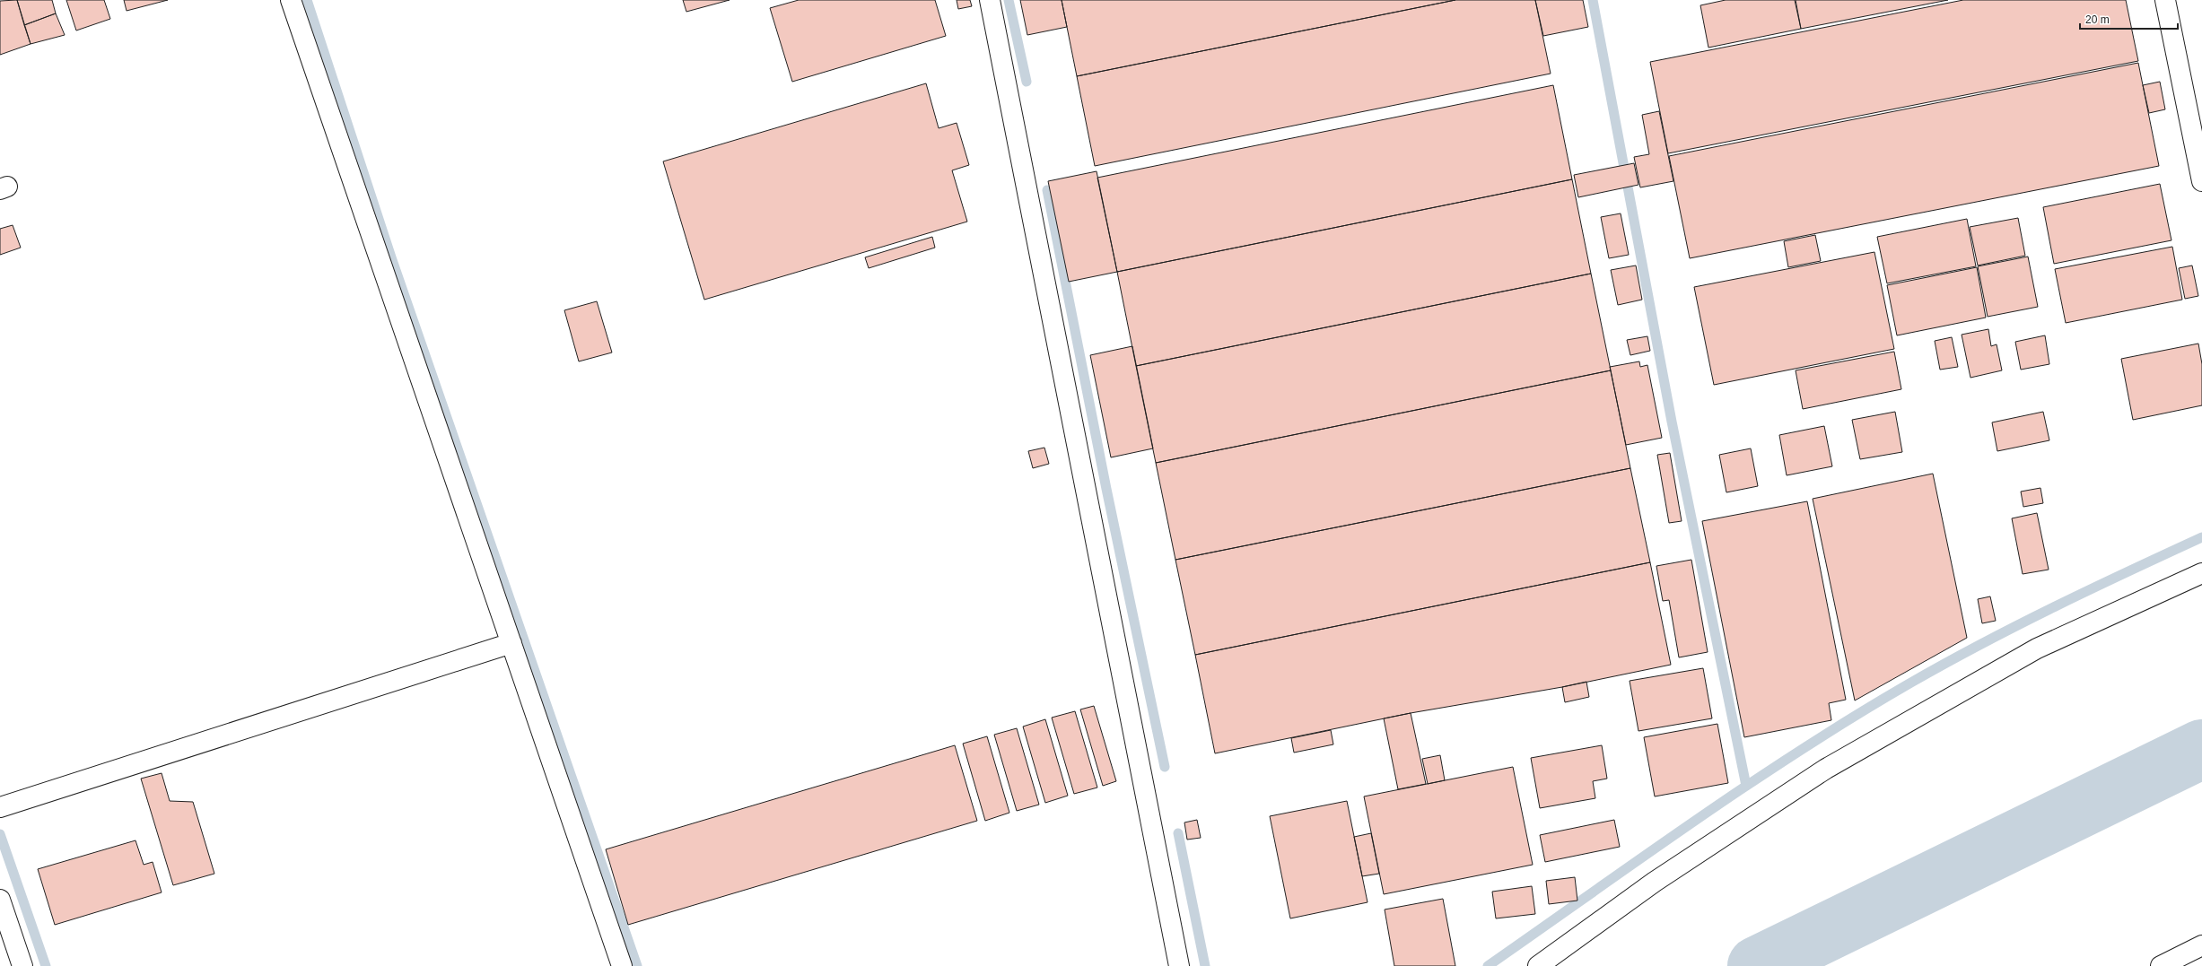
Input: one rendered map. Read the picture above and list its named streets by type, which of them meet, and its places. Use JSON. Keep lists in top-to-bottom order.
{
  "scale_bar": "20 m"
}
